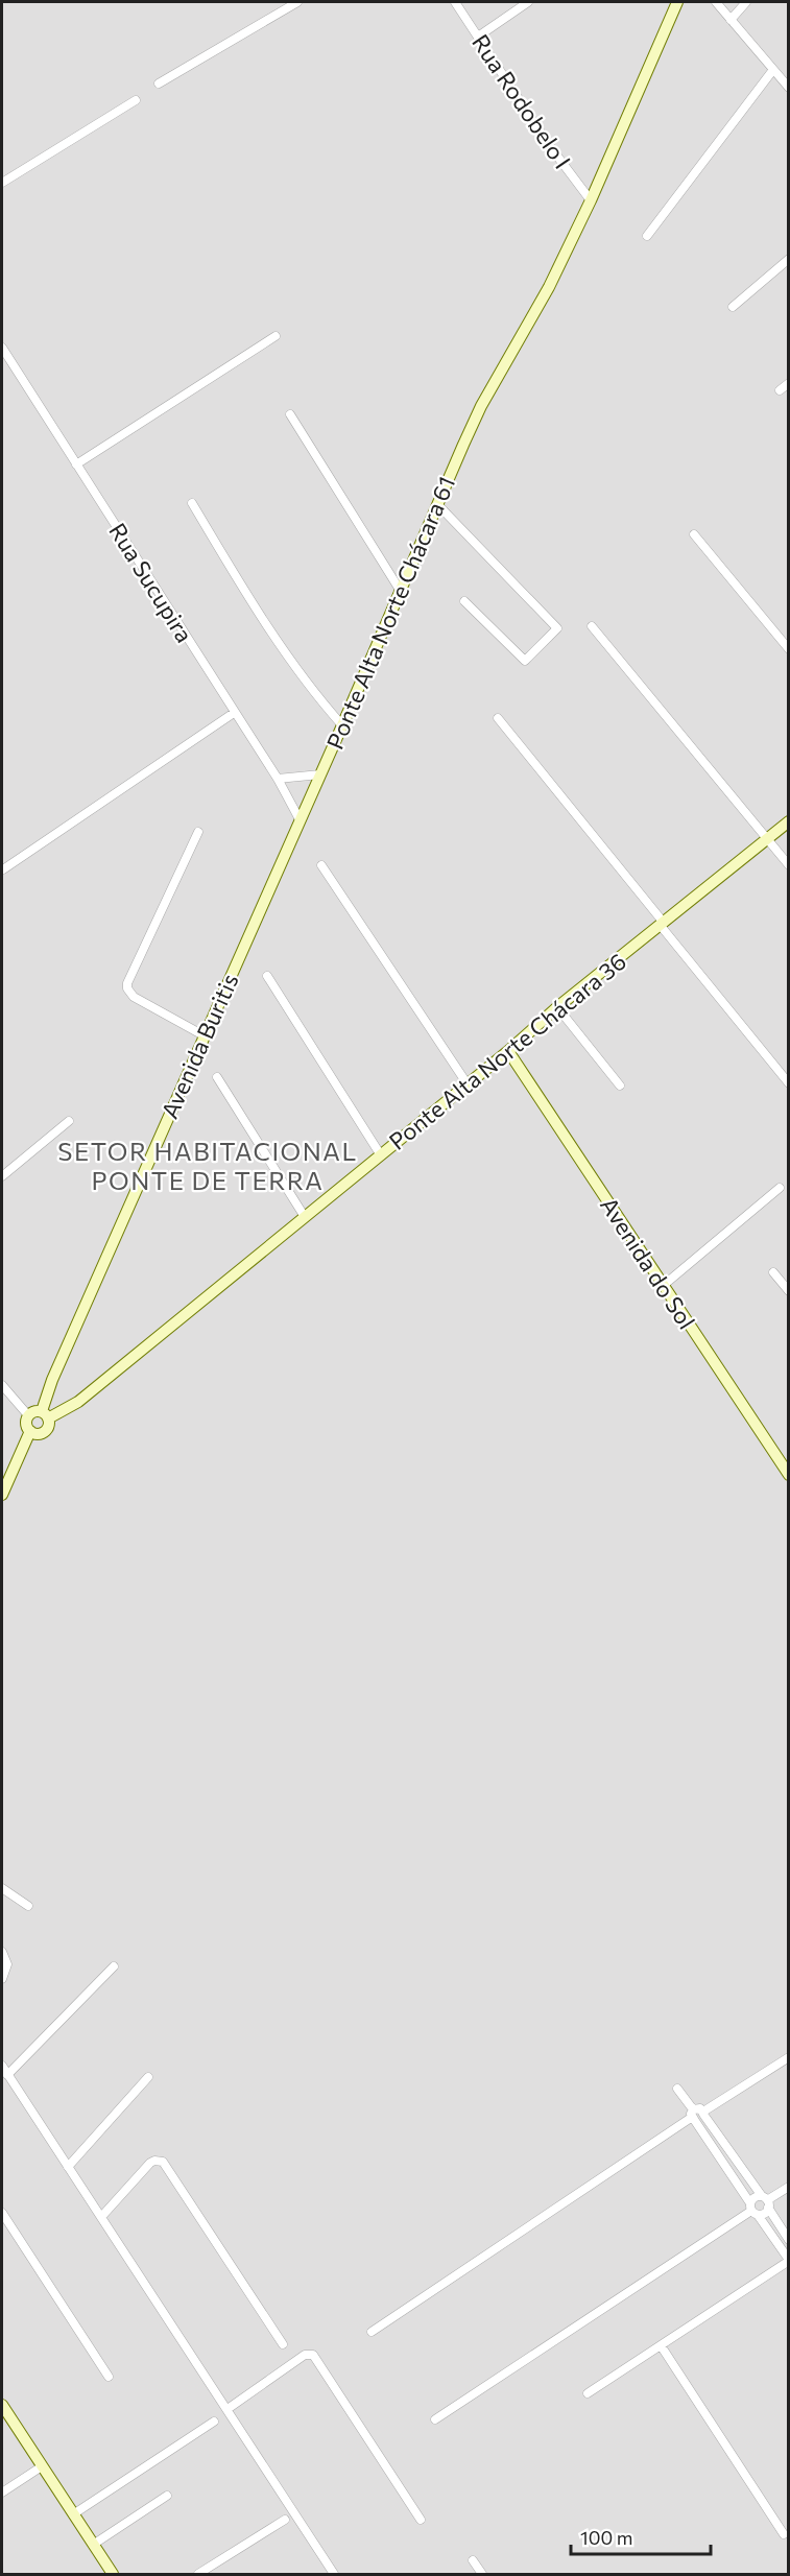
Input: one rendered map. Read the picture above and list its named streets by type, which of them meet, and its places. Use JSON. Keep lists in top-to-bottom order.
{
  "streets": {
    "street": [
      "Rua Rodobelo I",
      "Rua Sucupira",
      "Ponte Alta Norte Chácara 61",
      "Avenida Buritis",
      "Ponte Alta Norte Chácara 36",
      "Avenida do Sol"
    ]
  },
  "crossings": [
    ["Rua Rodobelo I", "Ponte Alta Norte Chácara 61"],
    ["Rua Sucupira", "Ponte Alta Norte Chácara 61"],
    ["Rua Sucupira", "Avenida Buritis"],
    ["Ponte Alta Norte Chácara 61", "Avenida Buritis"],
    ["Avenida Buritis", "Ponte Alta Norte Chácara 36"],
    ["Ponte Alta Norte Chácara 36", "Avenida do Sol"]
  ],
  "districts": ["SETOR HABITACIONAL PONTE DE TERRA"],
  "scale_bar": "100 m"
}
